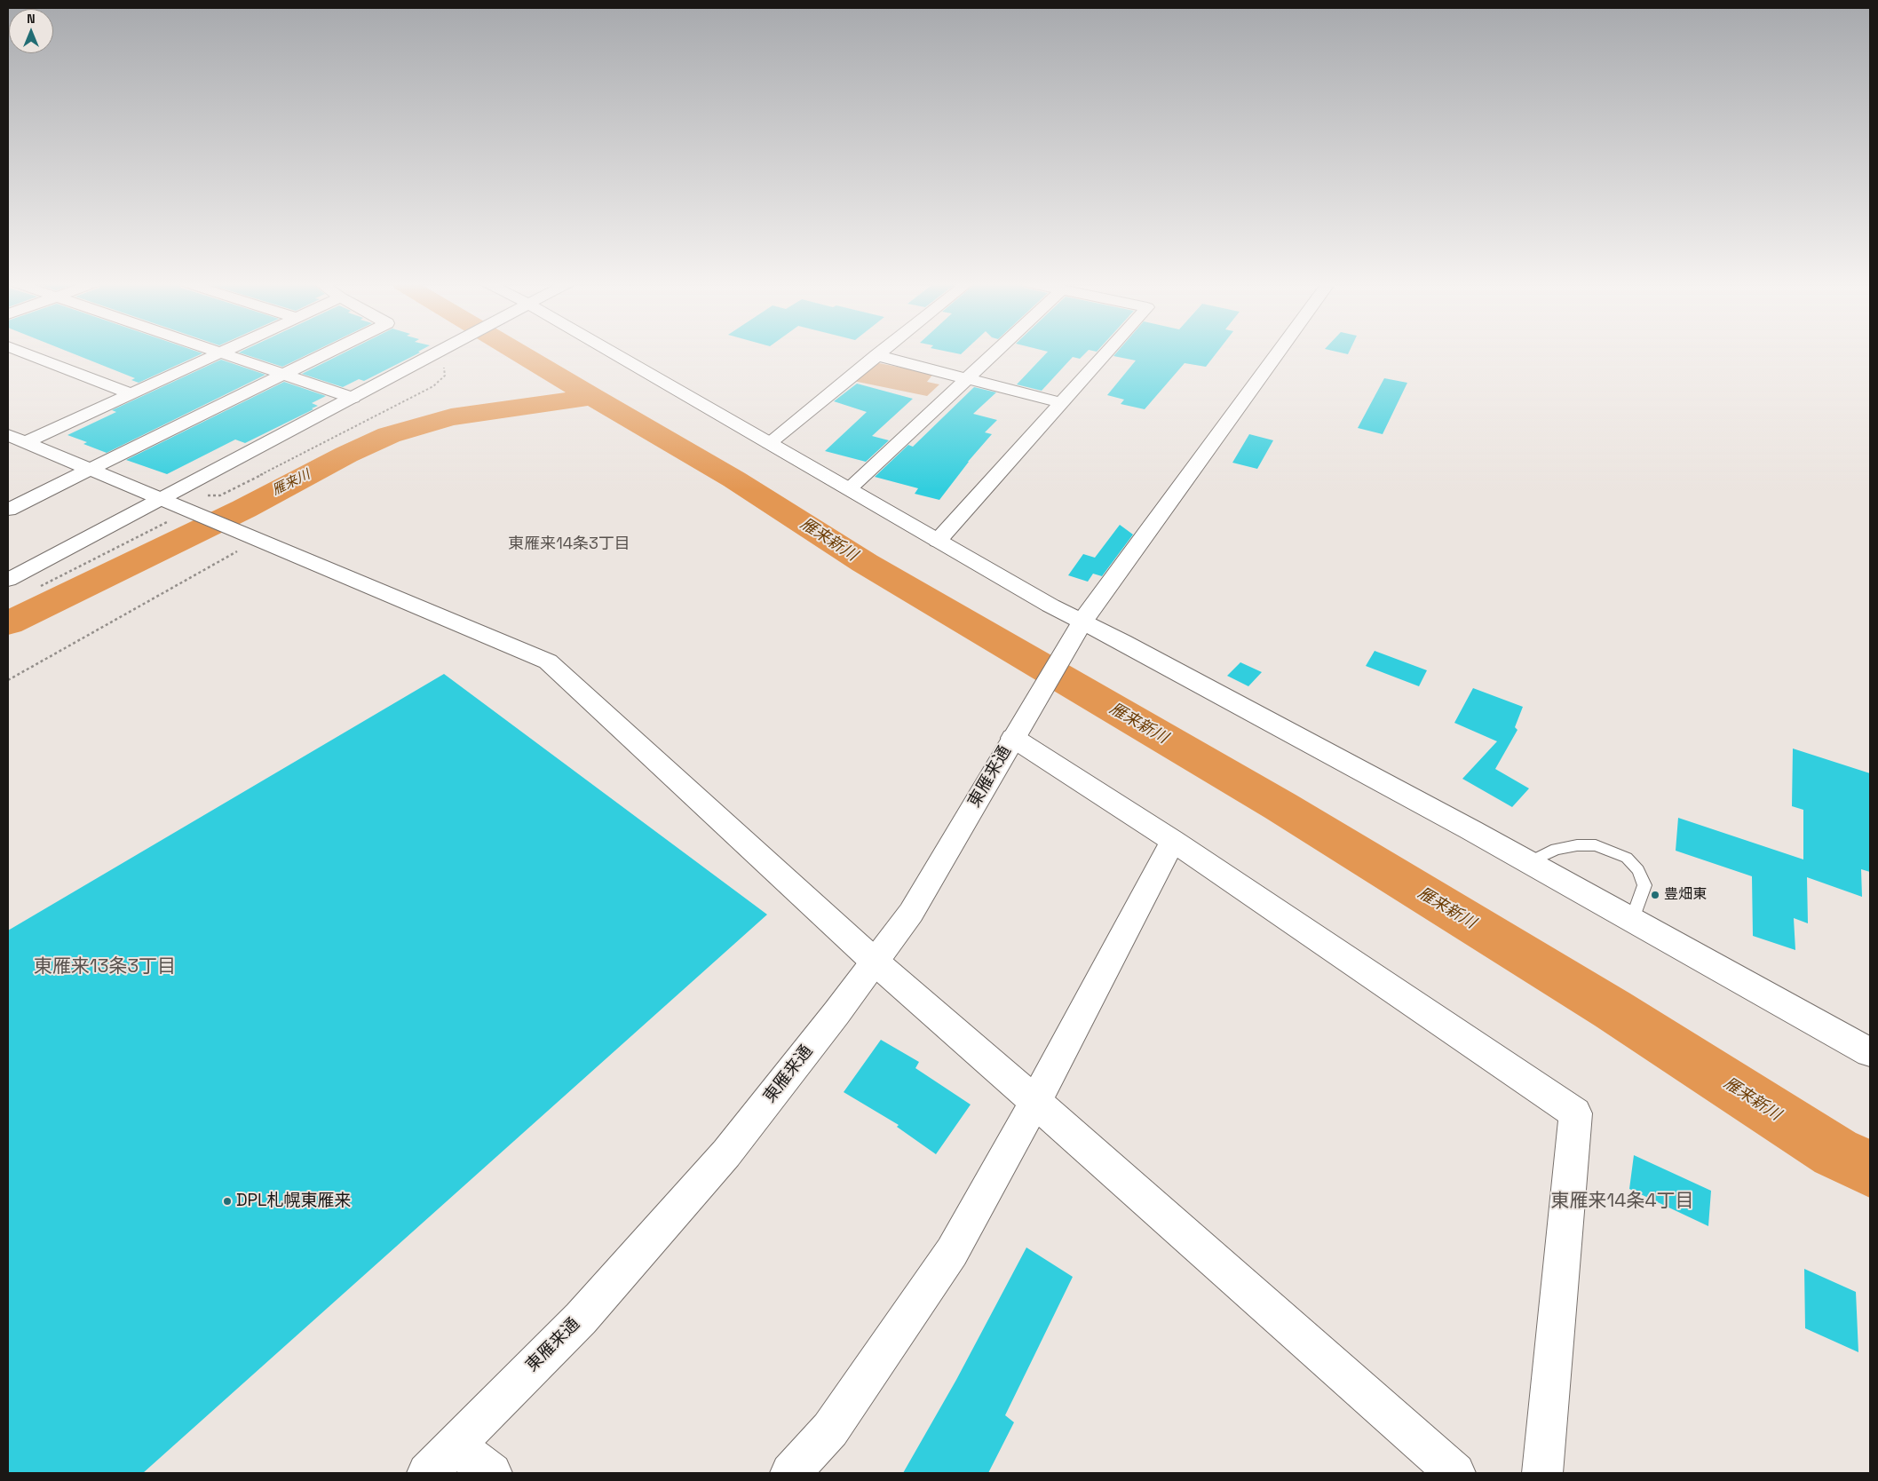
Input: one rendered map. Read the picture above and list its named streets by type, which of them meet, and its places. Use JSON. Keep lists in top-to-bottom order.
{
  "streets": {
    "street": ["東雁来通"]
  },
  "districts": ["東雁来14条3丁目", "東雁来13条3丁目", "東雁来14条4丁目"],
  "water": ["雁来川", "雁来新川"],
  "places": ["豊畑東", "DPL札幌東雁来"],
  "north": "top"
}
